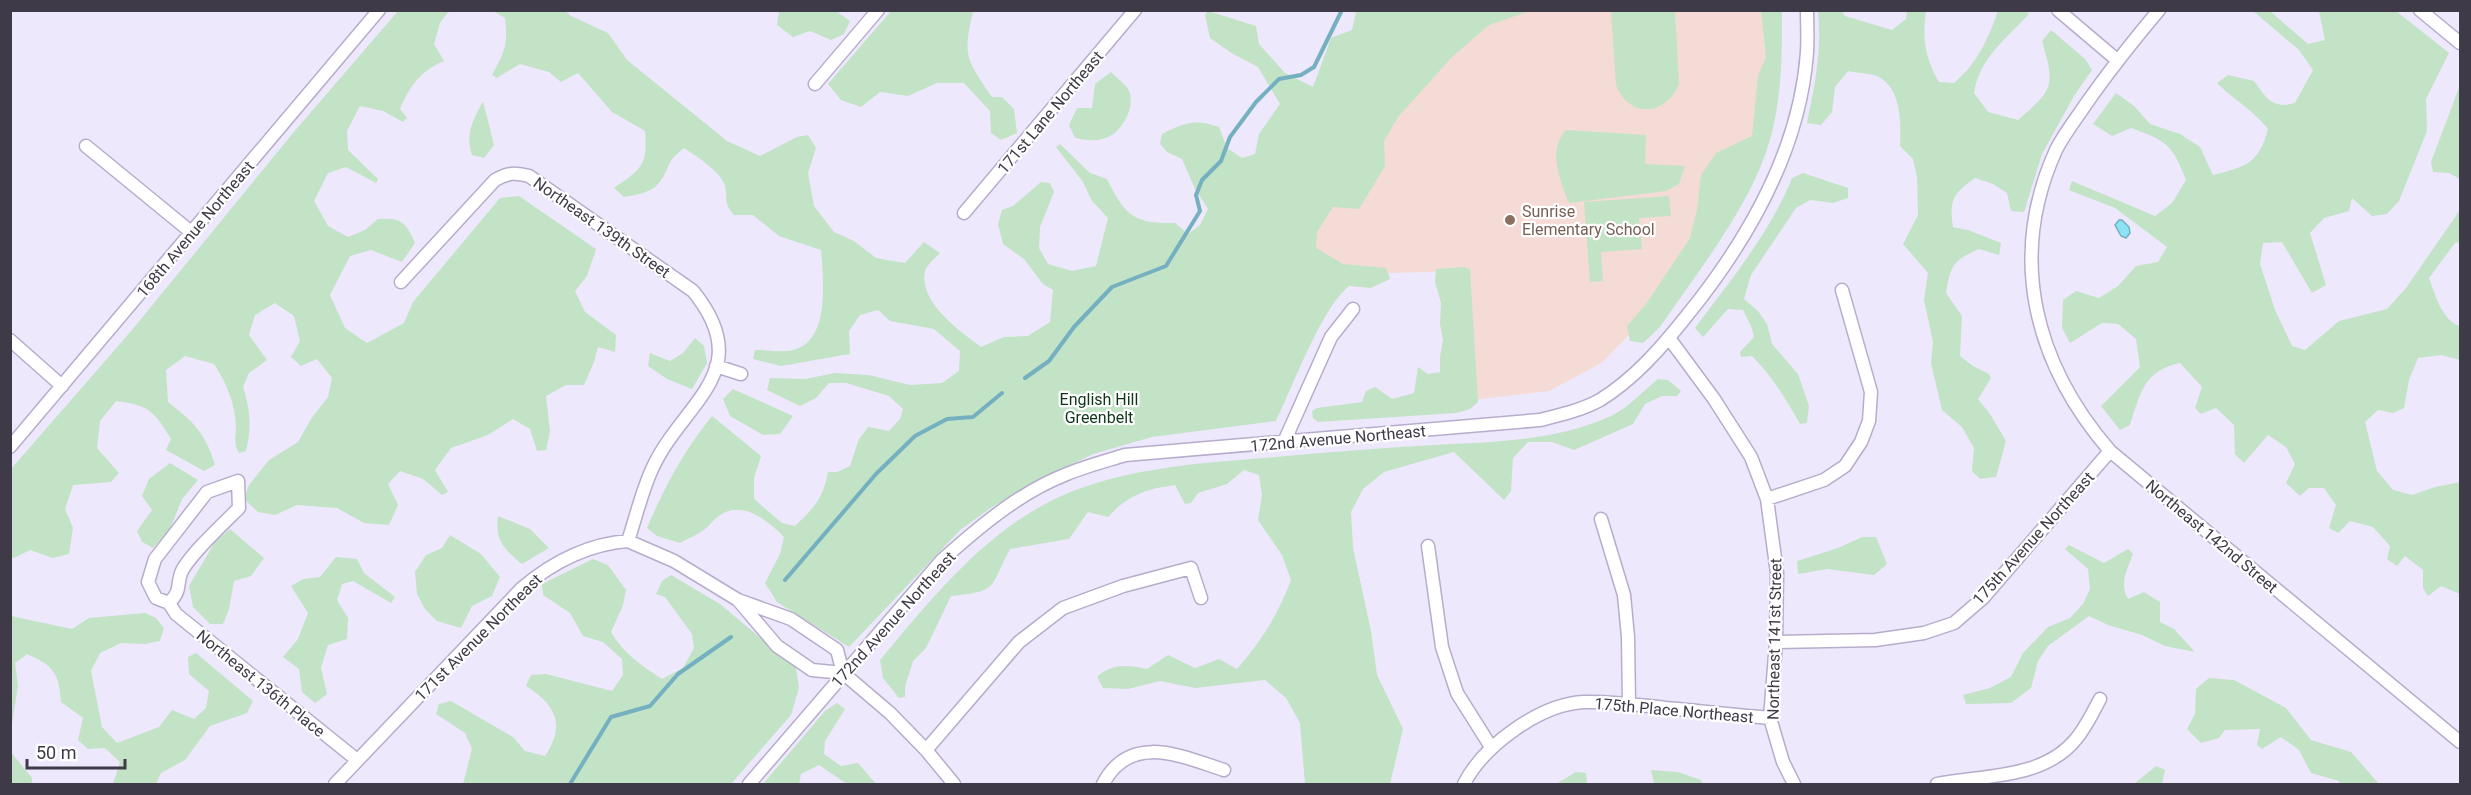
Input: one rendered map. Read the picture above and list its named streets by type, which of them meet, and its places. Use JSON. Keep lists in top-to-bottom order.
{
  "streets": {
    "street": [
      "171st Lane Northeast",
      "Northeast 139th Street",
      "168th Avenue Northeast",
      "172nd Avenue Northeast",
      "Northeast 142nd Street",
      "175th Avenue Northeast",
      "171st Avenue Northeast",
      "Northeast 141st Street",
      "Northeast 136th Place",
      "175th Place Northeast"
    ]
  },
  "crossings": [
    ["172nd Avenue Northeast", "Northeast 141st Street"],
    ["Northeast 142nd Street", "175th Avenue Northeast"],
    ["175th Avenue Northeast", "Northeast 141st Street"],
    ["171st Avenue Northeast", "Northeast 136th Place"],
    ["Northeast 141st Street", "175th Place Northeast"]
  ],
  "parks": ["English Hill Greenbelt"],
  "places": ["Sunrise Elementary School"],
  "scale_bar": "50 m"
}
